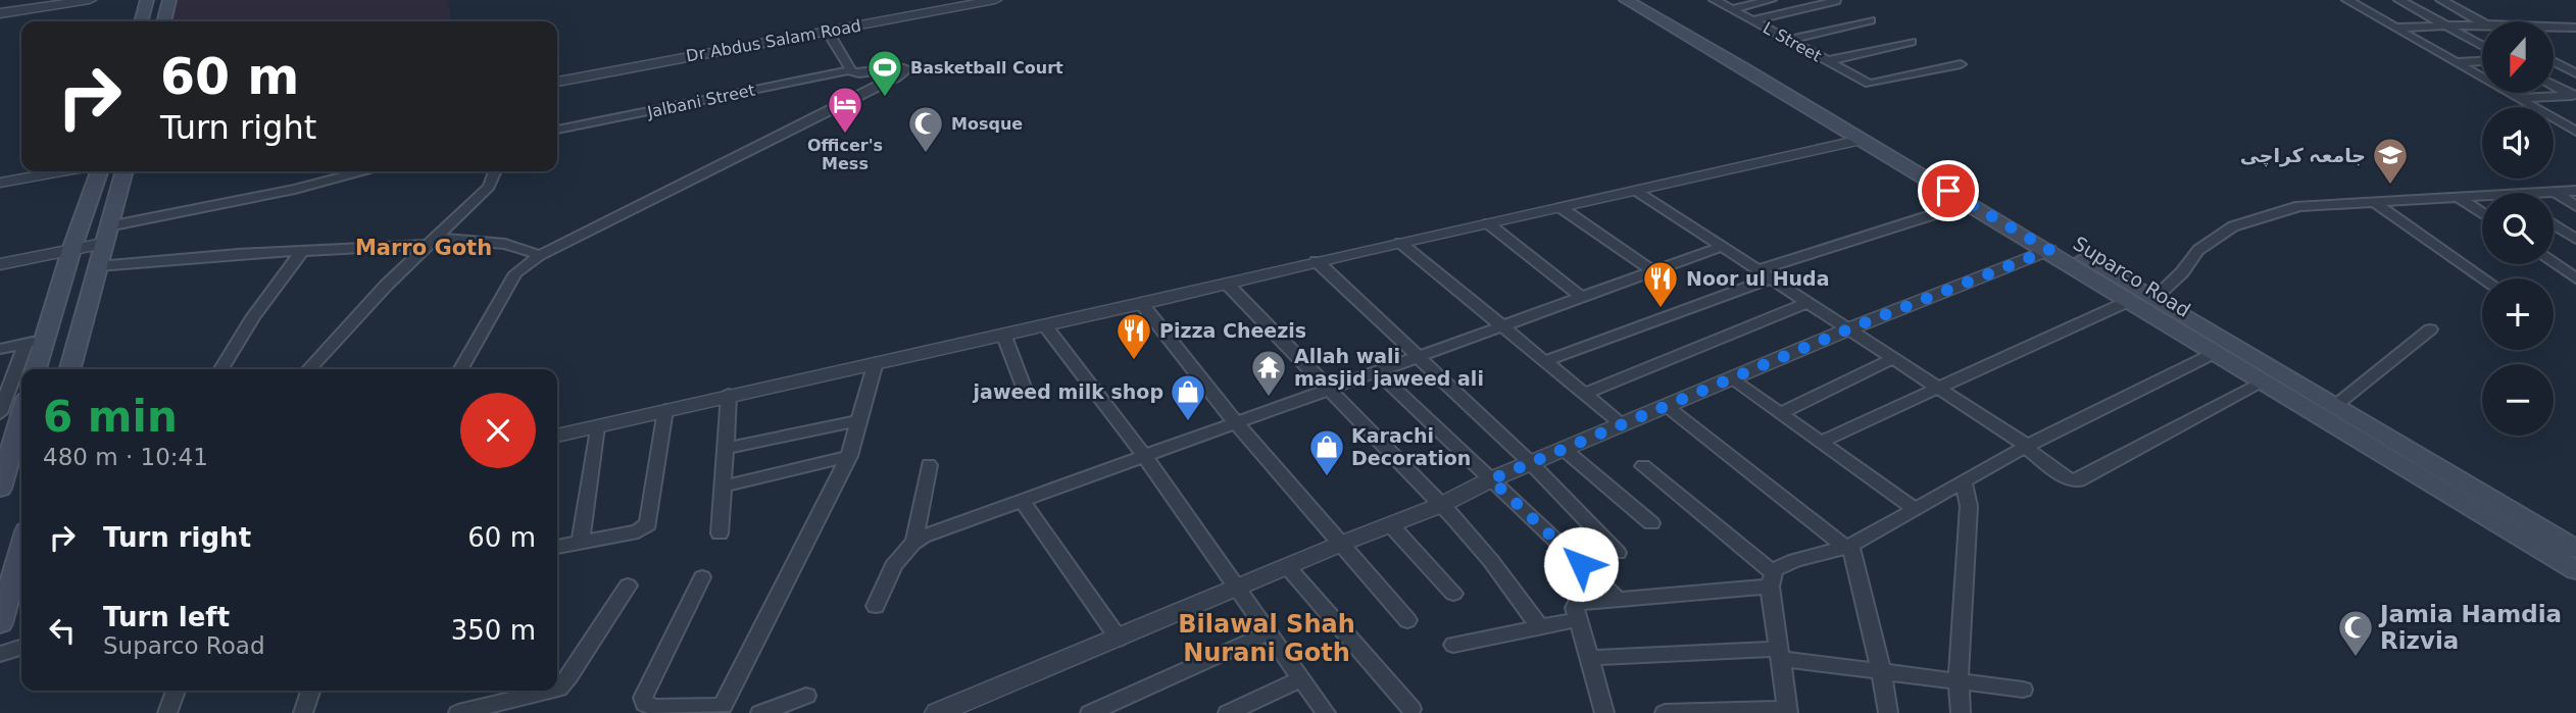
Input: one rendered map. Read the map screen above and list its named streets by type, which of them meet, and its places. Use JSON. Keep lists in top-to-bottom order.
{
  "streets": {
    "main road": ["Suparco Road"],
    "street": ["Dr Abdus Salam Road", "L Street", "Jalbani Street"]
  },
  "districts": ["Marro Goth", "Bilawal Shah Nurani Goth"],
  "places": {
    "sports": ["Basketball Court"],
    "hotel": ["Officer's Mess"],
    "mosque": ["Mosque", "Jamia Hamdia Rizvia"],
    "school or university": ["جامعہ کراچی"],
    "restaurant": ["Noor ul Huda", "Pizza Cheezis"],
    "temple": ["Allah wali masjid jaweed ali"],
    "shop": ["jaweed milk shop", "Karachi Decoration"]
  },
  "north": "bottom",
  "page": {
    "map_buttons": ["+", "−"],
    "turn": ["60 m", "Turn right"],
    "heading": ["6 min", "480 m · 10:41"],
    "list": [
      {
        "name": "Turn right",
        "value": "60 m"
      },
      {
        "name": "Turn left",
        "note": "Suparco Road",
        "value": "350 m"
      }
    ]
  }
}
